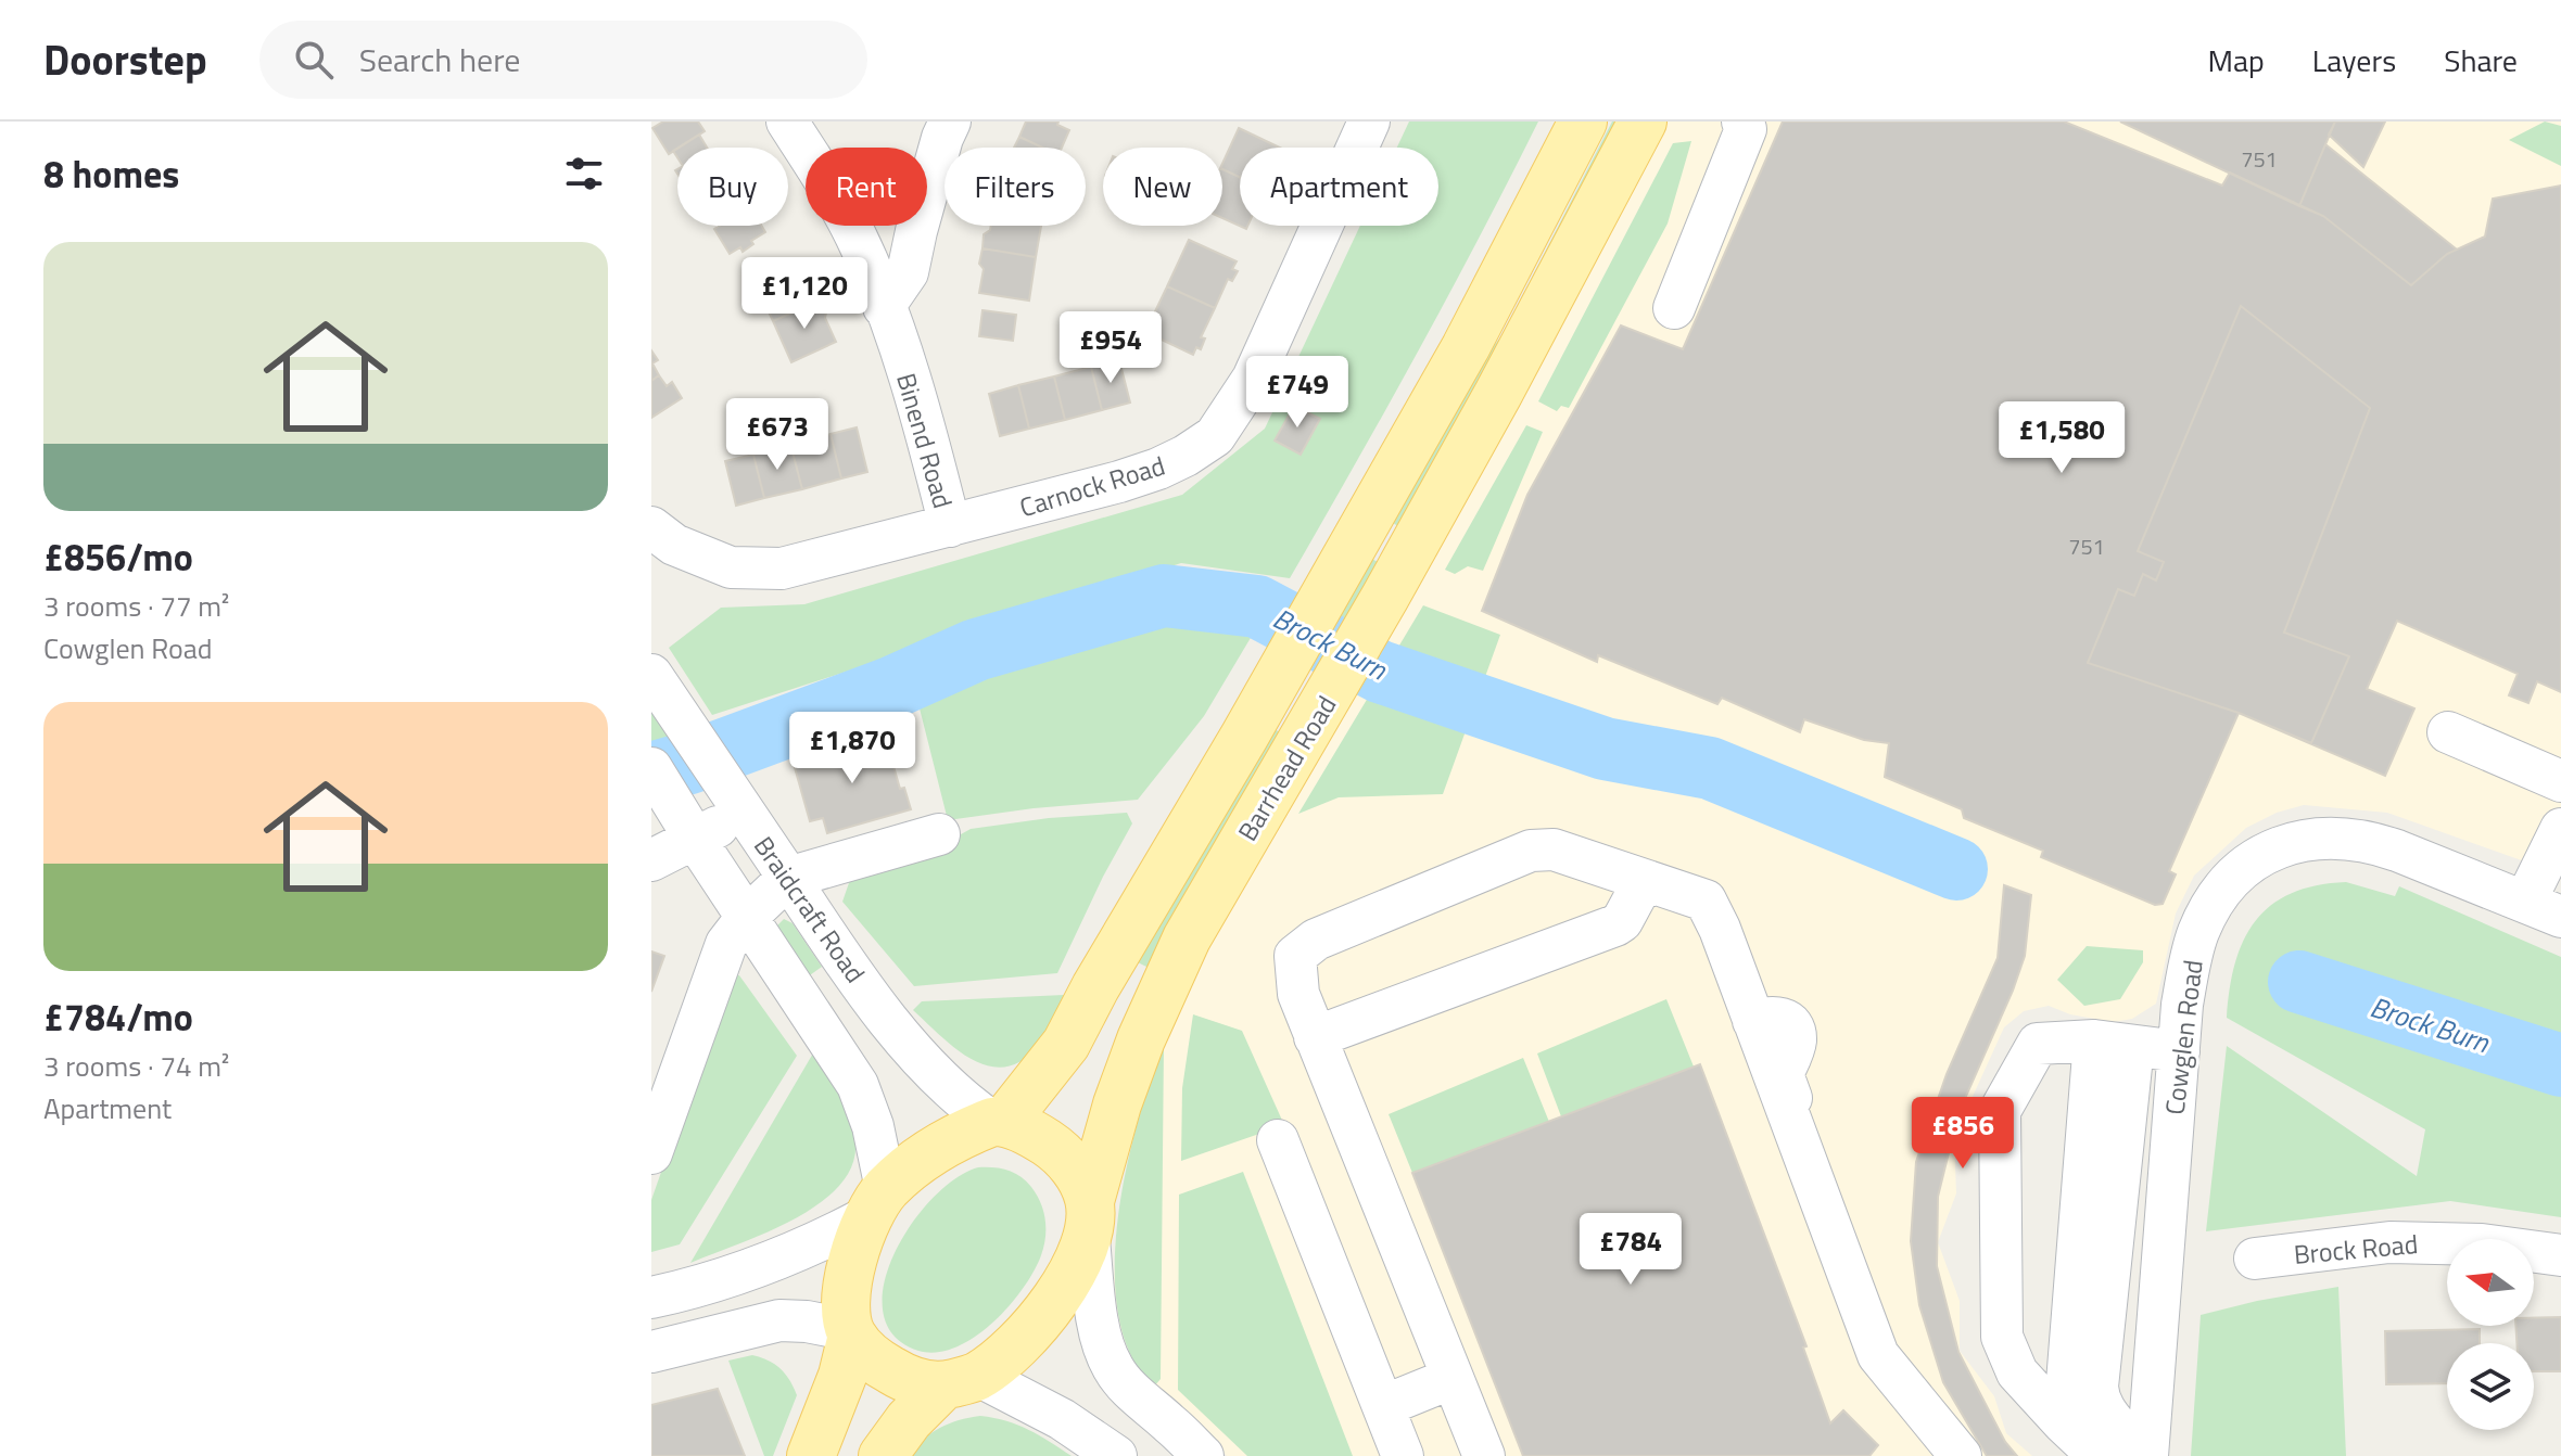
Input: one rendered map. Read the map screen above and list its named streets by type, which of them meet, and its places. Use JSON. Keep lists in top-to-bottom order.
{
  "streets": {
    "main road": ["Barrhead Road"],
    "street": [
      "Binend Road",
      "Carnock Road",
      "Braidcraft Road",
      "Cowglen Road",
      "Brock Road"
    ]
  },
  "crossings": [
    ["Binend Road", "Carnock Road"],
    ["Barrhead Road", "Braidcraft Road"]
  ],
  "water": ["Brock Burn"],
  "house_numbers": ["751", "751"],
  "north": "left",
  "page": {
    "header": "Doorstep",
    "search": "Search here",
    "nav": ["Map", "Layers", "Share"],
    "heading": "8 homes",
    "chip": [
      "Buy",
      "Rent",
      "Filters",
      "New",
      "Apartment"
    ],
    "list": [
      {
        "name": "£856/mo",
        "note": "3 rooms · 77 m² · Cowglen Road"
      },
      {
        "name": "£784/mo",
        "note": "3 rooms · 74 m² · Apartment"
      }
    ],
    "price": [
      "£1,120",
      "£954",
      "£749",
      "£673",
      "£1,580",
      "£1,870",
      "£856",
      "£784"
    ]
  }
}
